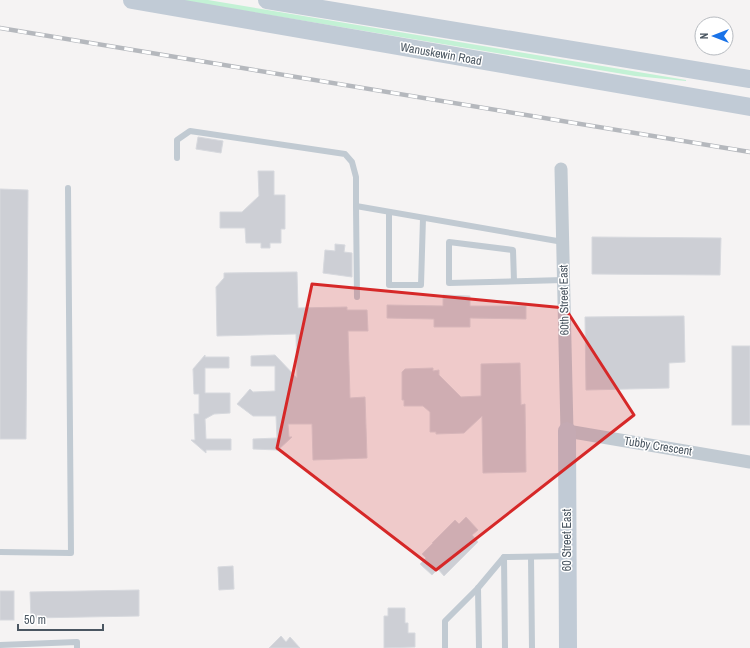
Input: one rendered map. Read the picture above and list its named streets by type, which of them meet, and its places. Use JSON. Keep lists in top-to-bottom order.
{
  "streets": {
    "main road": ["Wanuskewin Road", "60 Street East"],
    "street": ["60th Street East", "Tubby Crescent"]
  },
  "crossings": [
    ["60th Street East", "Tubby Crescent"],
    ["60th Street East", "60 Street East"],
    ["Tubby Crescent", "60 Street East"]
  ],
  "scale_bar": "50 m",
  "north": "left"
}
